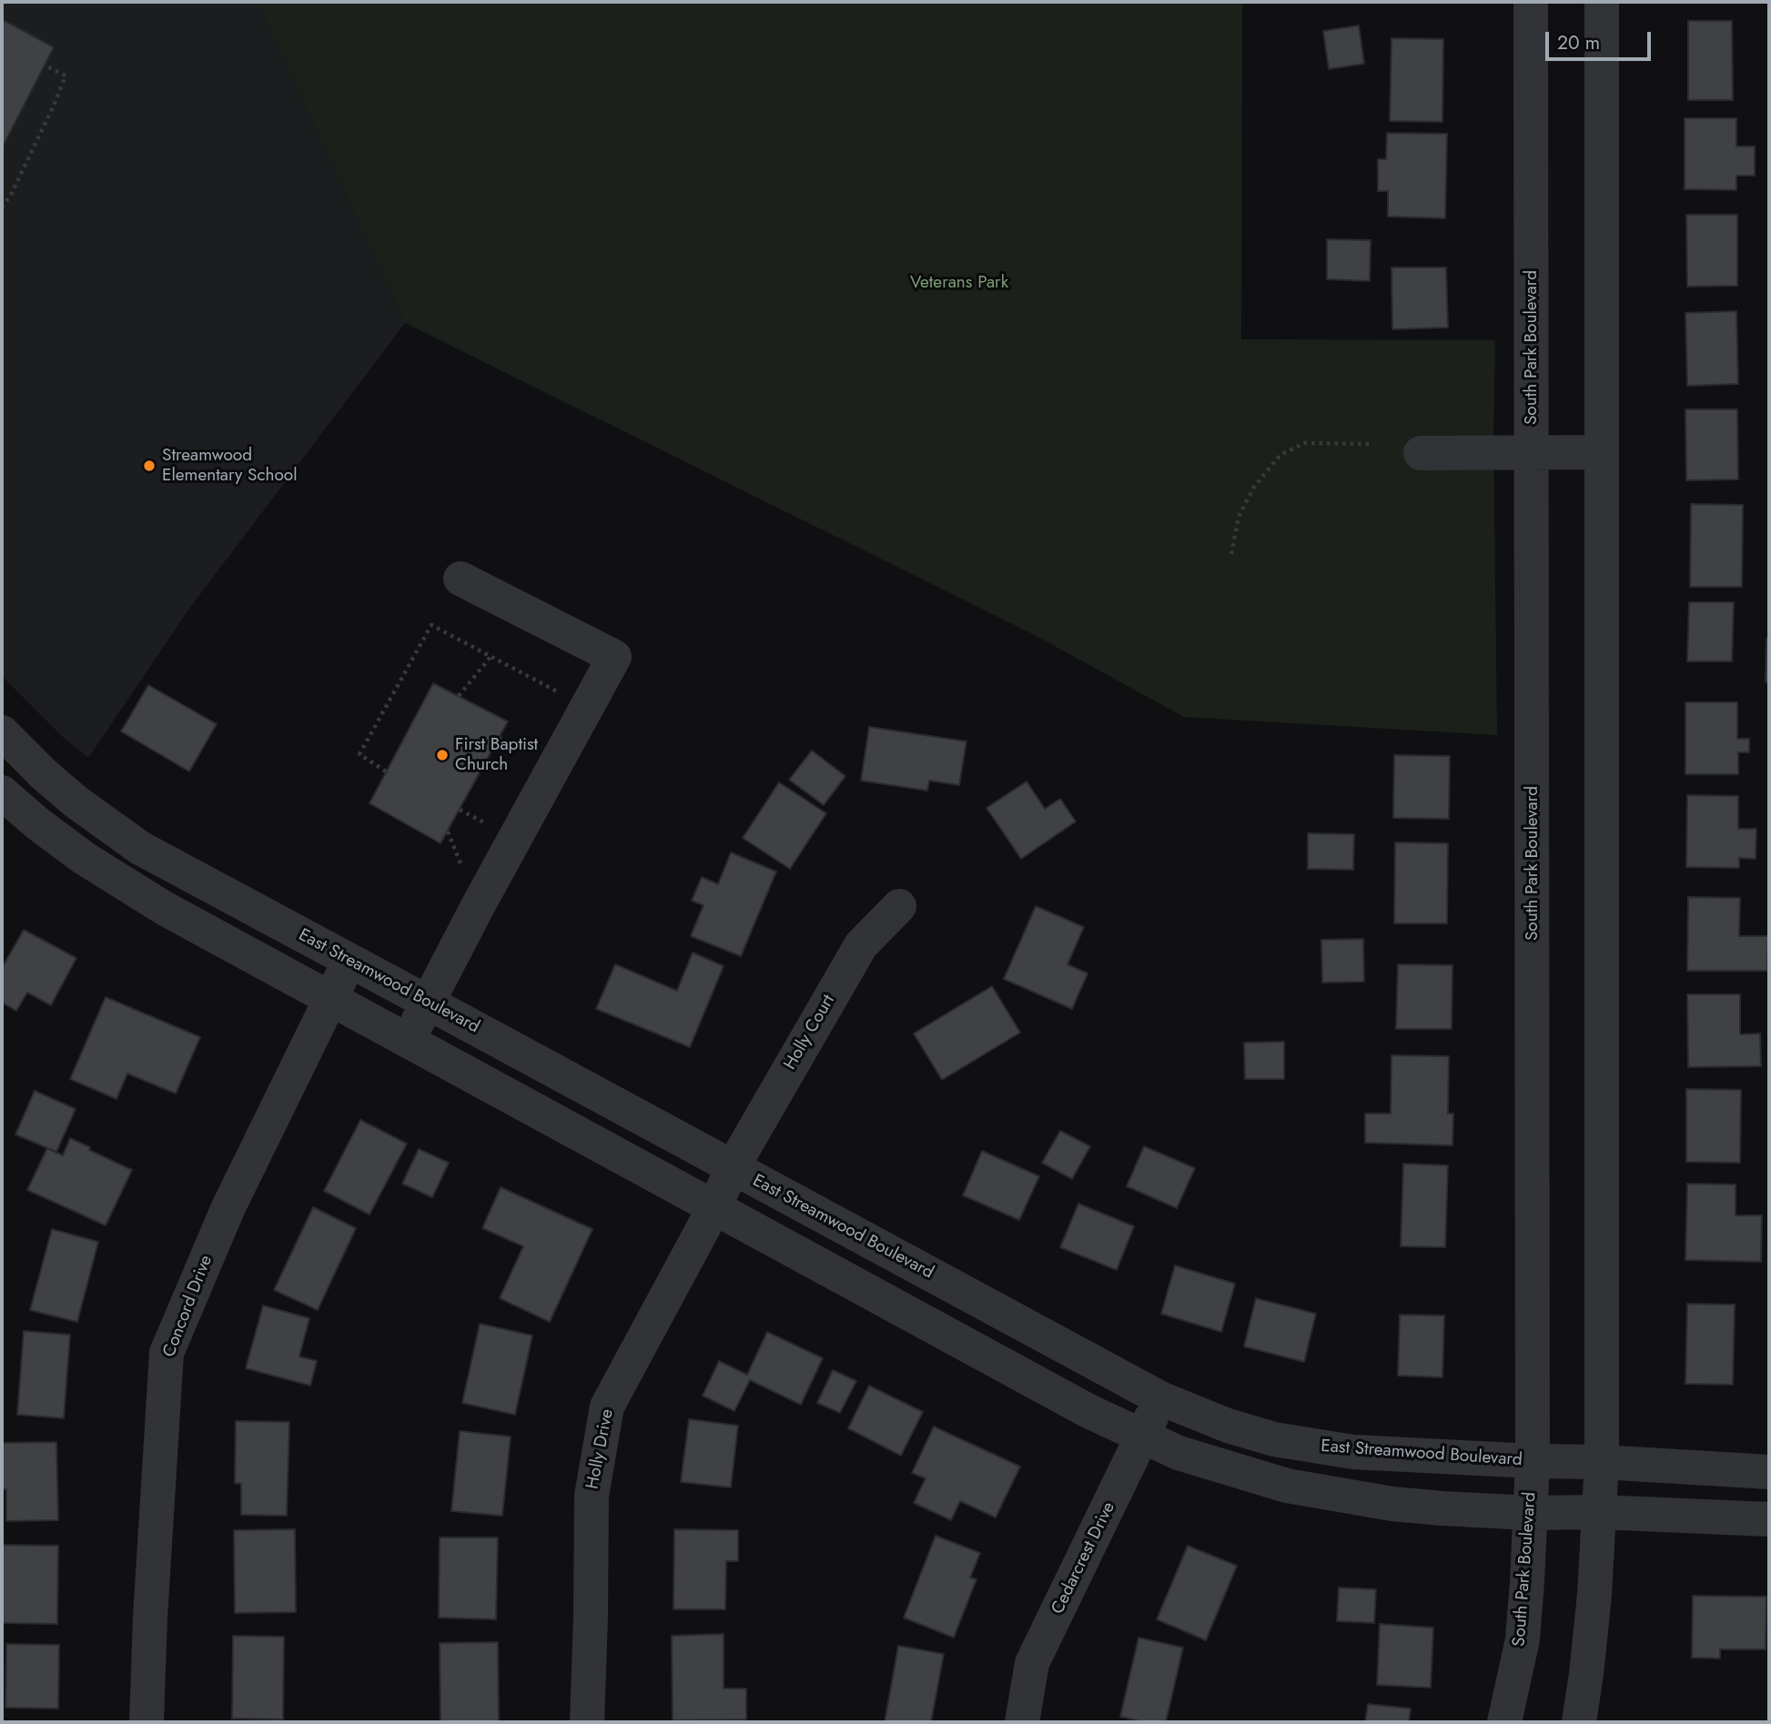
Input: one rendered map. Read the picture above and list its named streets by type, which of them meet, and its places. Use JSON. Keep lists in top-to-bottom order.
{
  "streets": {
    "street": [
      "South Park Boulevard",
      "East Streamwood Boulevard",
      "Holly Court",
      "Concord Drive",
      "Holly Drive",
      "Cedarcrest Drive"
    ]
  },
  "crossings": [
    ["South Park Boulevard", "East Streamwood Boulevard"],
    ["East Streamwood Boulevard", "Holly Court"],
    ["East Streamwood Boulevard", "Concord Drive"],
    ["East Streamwood Boulevard", "Holly Drive"],
    ["East Streamwood Boulevard", "Cedarcrest Drive"],
    ["Holly Court", "Holly Drive"]
  ],
  "parks": ["Veterans Park"],
  "places": ["Streamwood Elementary School", "First Baptist Church"],
  "scale_bar": "20 m"
}
